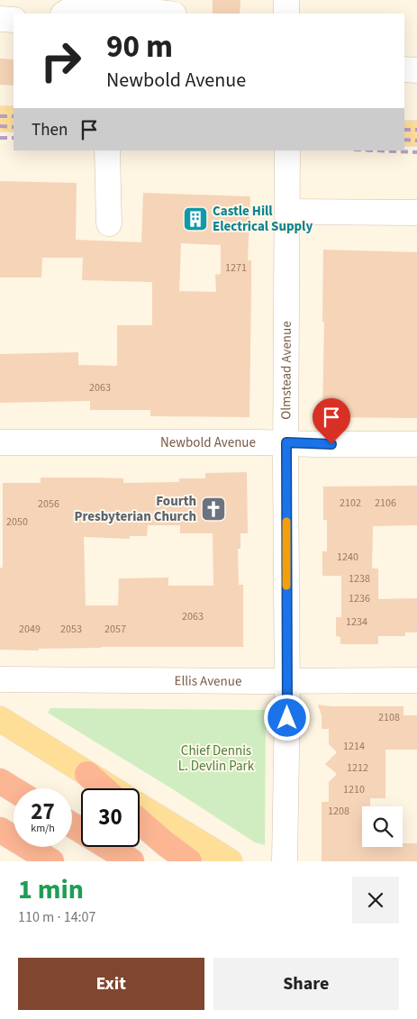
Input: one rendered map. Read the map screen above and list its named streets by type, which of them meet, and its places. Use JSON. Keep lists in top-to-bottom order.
{
  "streets": {
    "street": ["Olmstead Avenue", "Newbold Avenue", "Ellis Avenue"]
  },
  "crossings": [
    ["Olmstead Avenue", "Newbold Avenue"],
    ["Olmstead Avenue", "Ellis Avenue"]
  ],
  "parks": ["Chief Dennis L. Devlin Park"],
  "places": {
    "building": ["Castle Hill Electrical Supply"],
    "church": ["Fourth Presbyterian Church"]
  },
  "house_numbers": [
    "1271",
    "2063",
    "2102",
    "2106",
    "2056",
    "2050",
    "1240",
    "1238",
    "1236",
    "2063",
    "1234",
    "2049",
    "2053",
    "2057",
    "2108",
    "1214",
    "1212",
    "1210",
    "1208"
  ],
  "page": {
    "turn": ["90 m", "Newbold Avenue"],
    "then": "Then",
    "speed": "27 km/h",
    "limit": "30",
    "heading": ["1 min", "110 m · 14:07"],
    "buttons": ["Exit", "Share"]
  }
}
